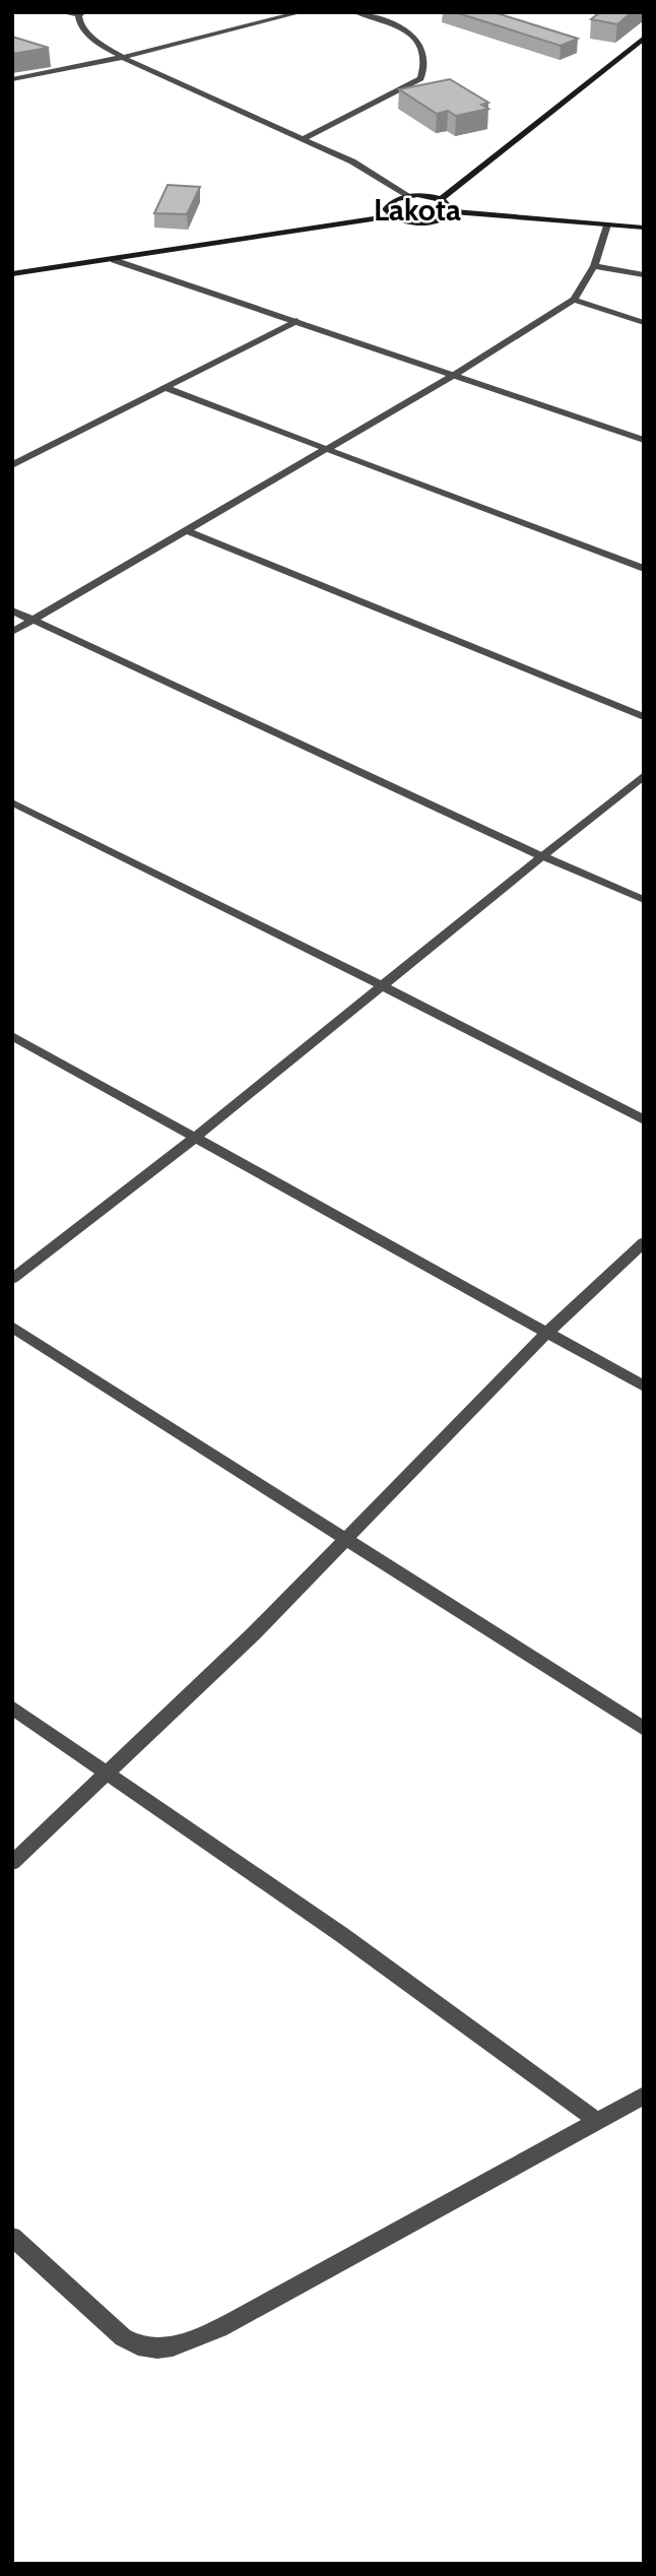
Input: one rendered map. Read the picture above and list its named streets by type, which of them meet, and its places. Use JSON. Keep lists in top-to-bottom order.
{
  "districts": ["Lakota"]
}
